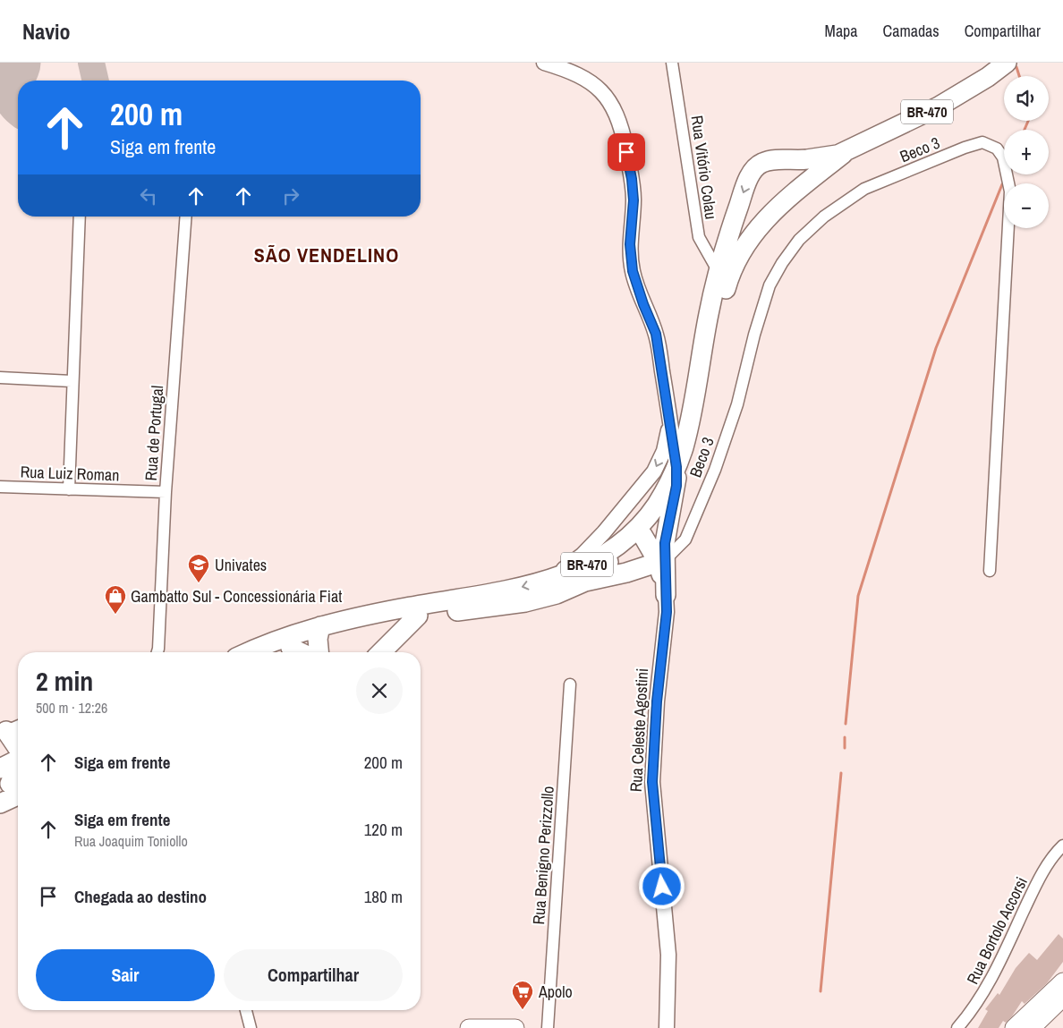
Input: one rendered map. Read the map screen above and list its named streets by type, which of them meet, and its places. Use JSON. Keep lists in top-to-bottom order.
{
  "streets": {
    "highway": ["BR-470"],
    "street": [
      "Beco 3",
      "Rua Vitório Colau",
      "Rua de Portugal",
      "Rua Luiz Roman",
      "Rua Celeste Agostini",
      "Rua Benigno Perizzollo",
      "Rua Bortolo Accorsi"
    ]
  },
  "crossings": [
    ["BR-470", "Rua Vitório Colau"],
    ["Rua de Portugal", "Rua Luiz Roman"]
  ],
  "districts": ["SÃO VENDELINO"],
  "places": {
    "school or university": ["Univates"],
    "shop": ["Gambatto Sul - Concessionária Fiat"],
    "supermarket": ["Apolo"]
  },
  "page": {
    "header": "Navio",
    "nav": ["Mapa", "Camadas", "Compartilhar"],
    "map_buttons": ["+", "−"],
    "turn": ["200 m", "Siga em frente"],
    "heading": ["2 min", "500 m · 12:26"],
    "list": [
      {
        "name": "Siga em frente",
        "value": "200 m"
      },
      {
        "name": "Siga em frente",
        "note": "Rua Joaquim Toniollo",
        "value": "120 m"
      },
      {
        "name": "Chegada ao destino",
        "value": "180 m"
      }
    ],
    "buttons": ["Sair", "Compartilhar"]
  }
}
